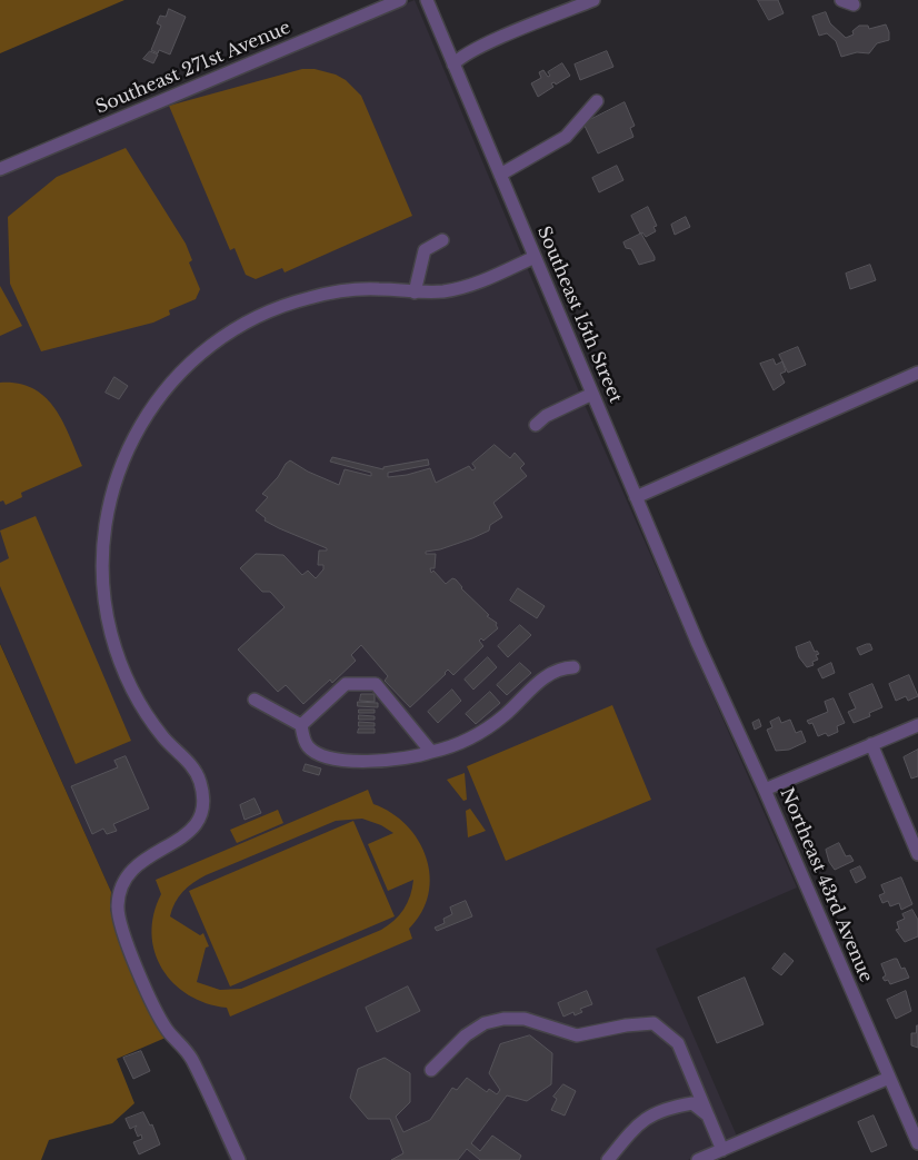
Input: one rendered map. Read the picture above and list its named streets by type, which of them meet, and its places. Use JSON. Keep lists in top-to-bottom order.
{
  "streets": {
    "street": ["Southeast 271st Avenue", "Southeast 15th Street", "Northeast 43rd Avenue"]
  },
  "crossings": [
    ["Southeast 15th Street", "Northeast 43rd Avenue"]
  ]
}
